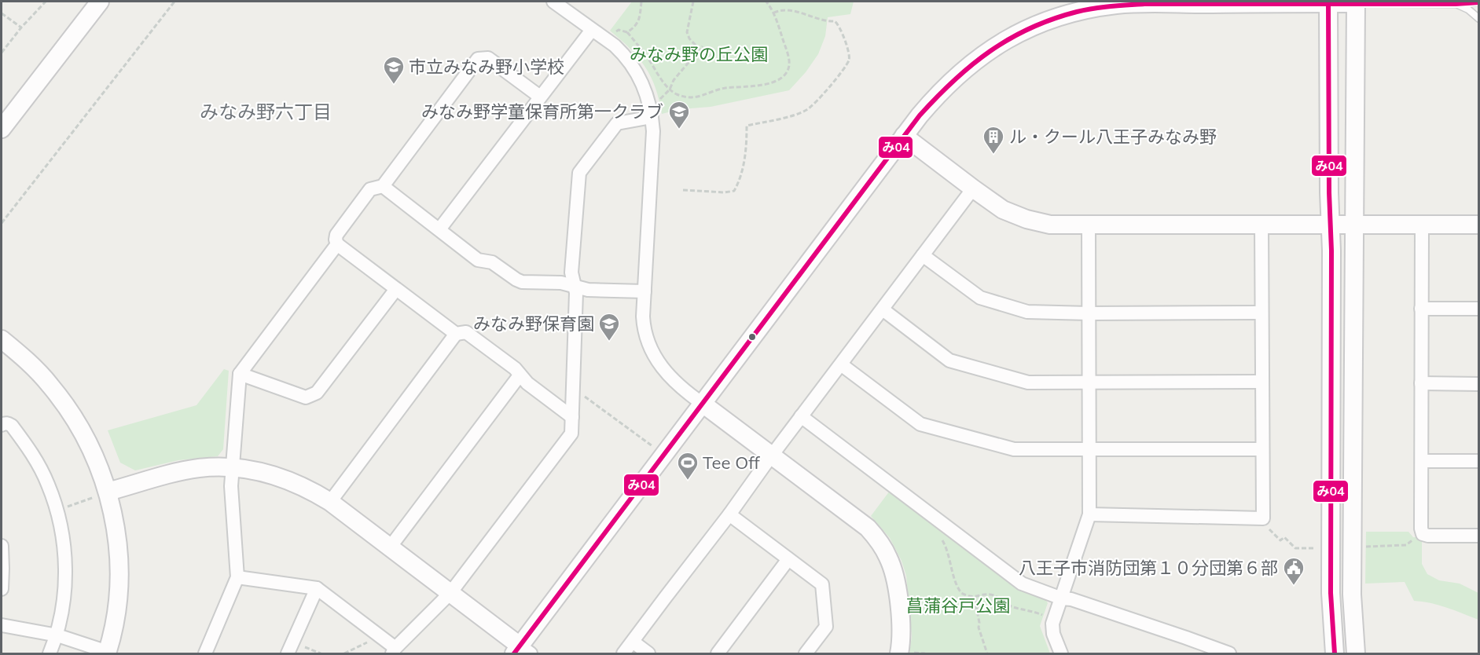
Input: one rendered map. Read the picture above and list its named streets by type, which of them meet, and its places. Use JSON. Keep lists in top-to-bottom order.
{
  "districts": ["みなみ野六丁目"],
  "parks": ["みなみ野の丘公園", "菖蒲谷戸公園"],
  "places": {
    "school or university": ["市立みなみ野小学校", "みなみ野学童保育所第一クラブ", "みなみ野保育園"],
    "building": ["ル・クール八王子みなみ野"],
    "sports": ["Tee Off"],
    "public building": ["八王子市消防団第１０分団第６部"]
  },
  "lines": ["transit line み04"]
}
